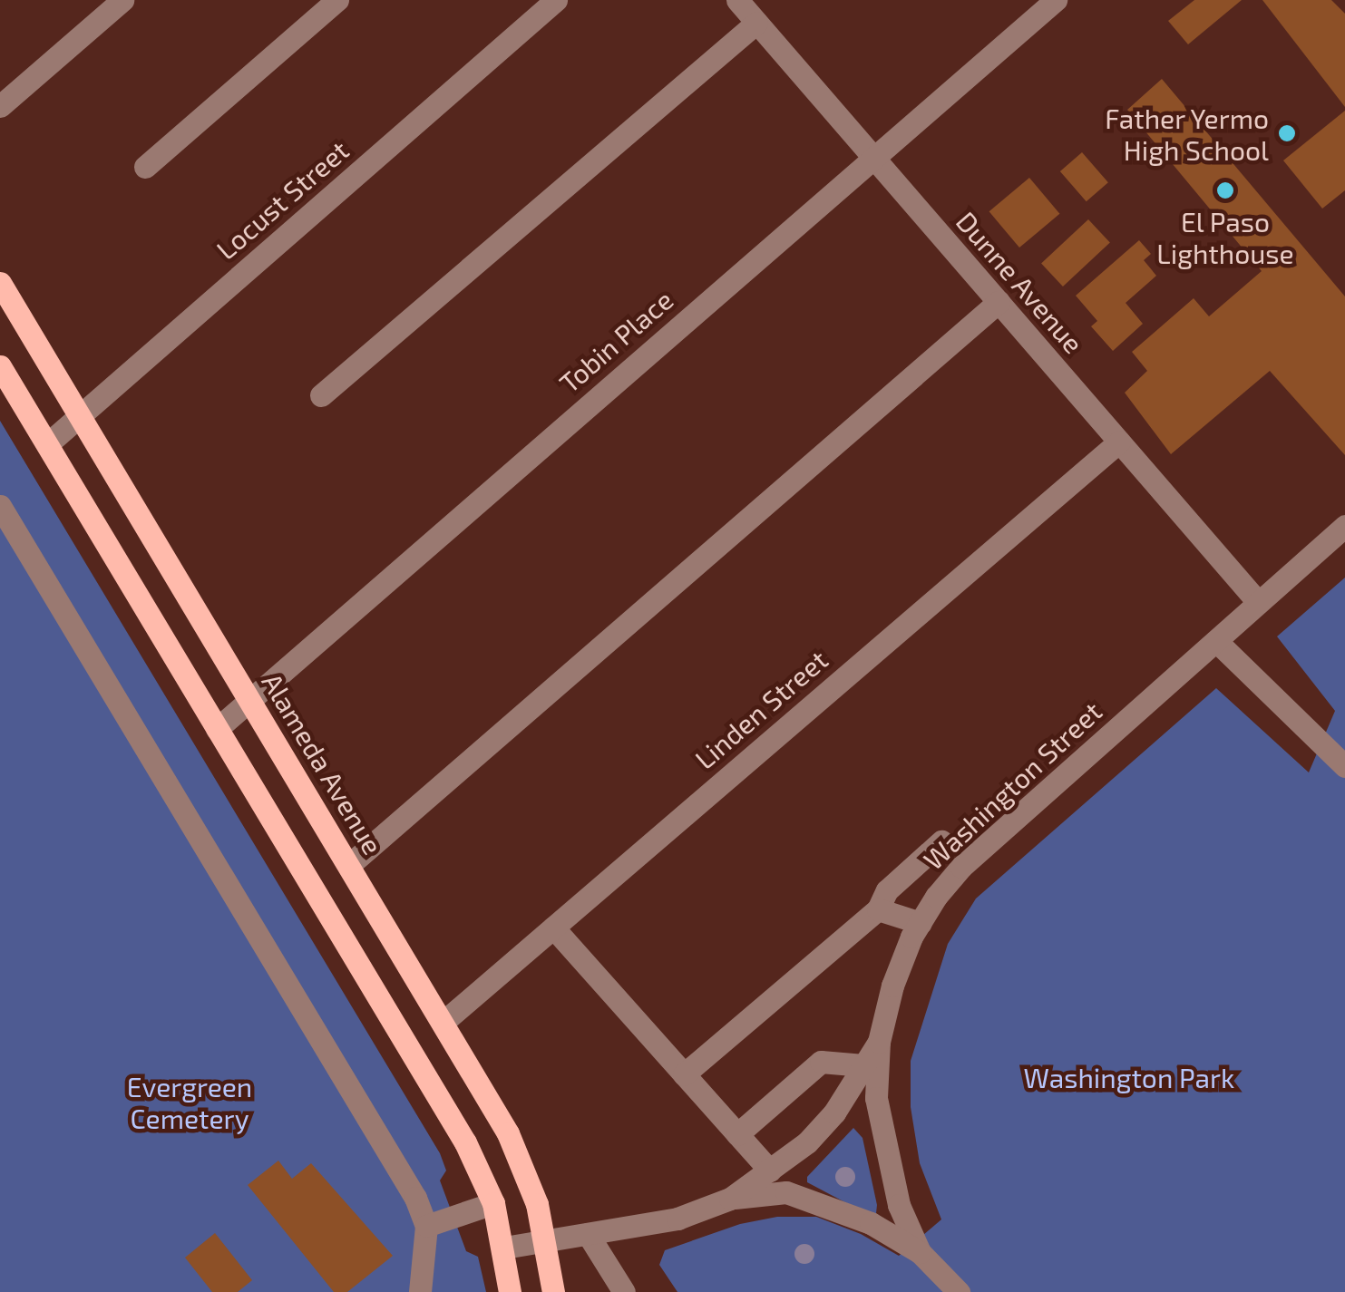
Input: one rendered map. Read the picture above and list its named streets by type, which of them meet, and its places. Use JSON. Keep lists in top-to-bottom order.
{
  "streets": {
    "main road": ["Alameda Avenue"],
    "street": [
      "Locust Street",
      "Dunne Avenue",
      "Tobin Place",
      "Linden Street",
      "Washington Street"
    ]
  },
  "crossings": [
    ["Locust Street", "Alameda Avenue"],
    ["Dunne Avenue", "Tobin Place"],
    ["Dunne Avenue", "Linden Street"],
    ["Dunne Avenue", "Washington Street"],
    ["Tobin Place", "Alameda Avenue"],
    ["Linden Street", "Alameda Avenue"],
    ["Alameda Avenue", "Washington Street"]
  ],
  "parks": ["Washington Park", "Evergreen Cemetery"],
  "places": ["Father Yermo High School", "El Paso Lighthouse"]
}
